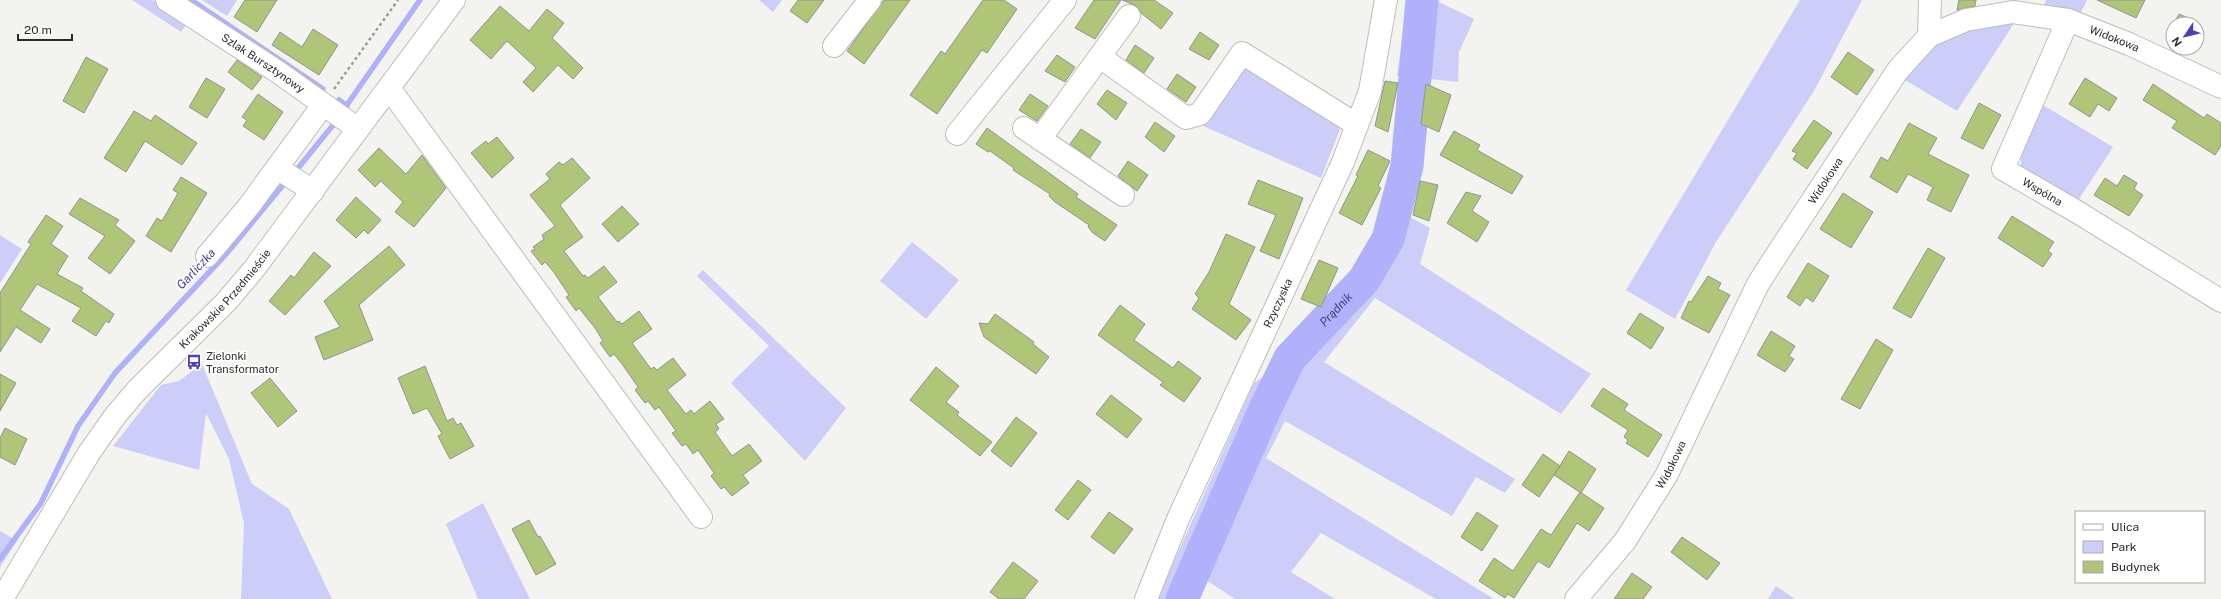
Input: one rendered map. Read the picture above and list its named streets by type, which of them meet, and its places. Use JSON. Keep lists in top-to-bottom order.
{
  "streets": {
    "street": [
      "Widokowa",
      "Szlak Bursztynowy",
      "Wspólna",
      "Krakowskie Przedmieście",
      "Rzyczyska"
    ]
  },
  "crossings": [
    ["Widokowa", "Wspólna"],
    ["Szlak Bursztynowy", "Krakowskie Przedmieście"]
  ],
  "water": ["Garliczka", "Prądnik"],
  "places": {
    "bus stop": ["Zielonki Transformator"]
  },
  "legend": ["Ulica", "Park", "Budynek"],
  "scale_bar": "20 m",
  "north": "bottom left"
}
